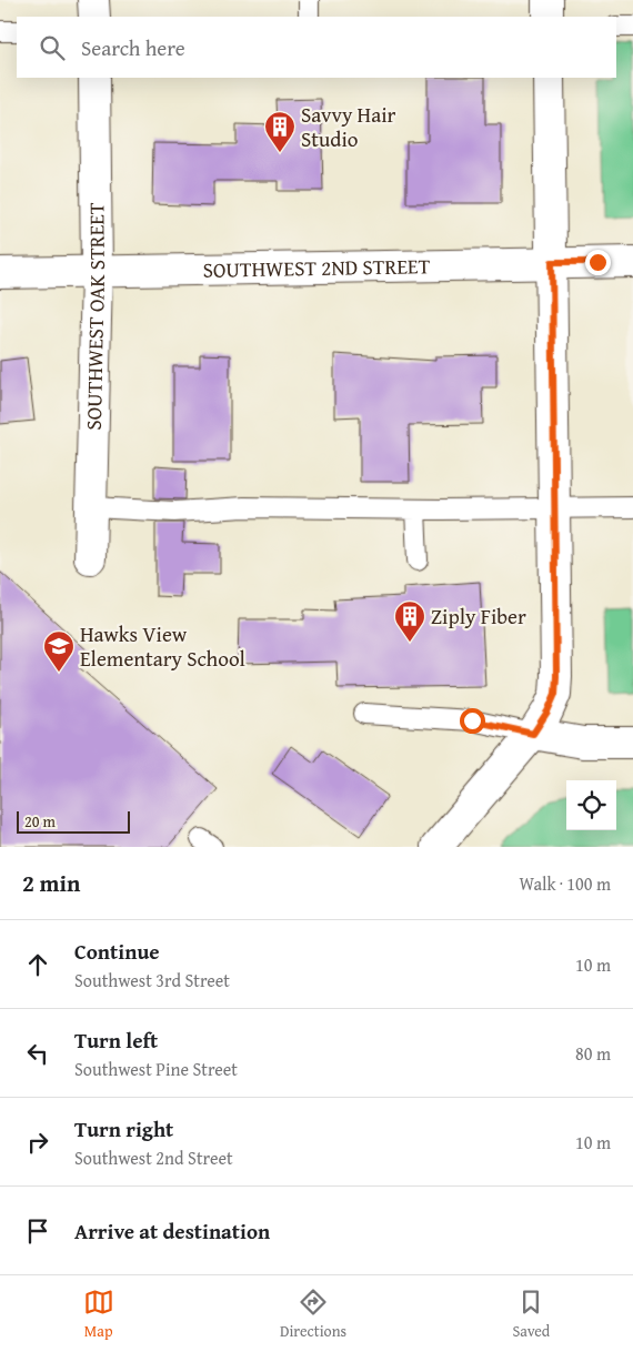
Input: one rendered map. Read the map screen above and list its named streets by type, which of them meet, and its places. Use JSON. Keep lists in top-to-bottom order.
{
  "streets": {
    "street": ["SOUTHWEST 2ND STREET", "SOUTHWEST OAK STREET"]
  },
  "crossings": [
    ["SOUTHWEST 2ND STREET", "SOUTHWEST OAK STREET"]
  ],
  "places": {
    "building": ["Savvy Hair Studio", "Ziply Fiber"],
    "school or university": ["Hawks View Elementary School"]
  },
  "scale_bar": "20 m",
  "page": {
    "search": "Search here",
    "scale": "20 m",
    "heading": ["2 min", "Walk · 100 m"],
    "list": [
      ["Continue", "Southwest 3rd Street", "10 m"],
      ["Turn left", "Southwest Pine Street", "80 m"],
      ["Turn right", "Southwest 2nd Street", "10 m"],
      "Arrive at destination"
    ],
    "nav": ["Map", "Directions", "Saved"]
  }
}
